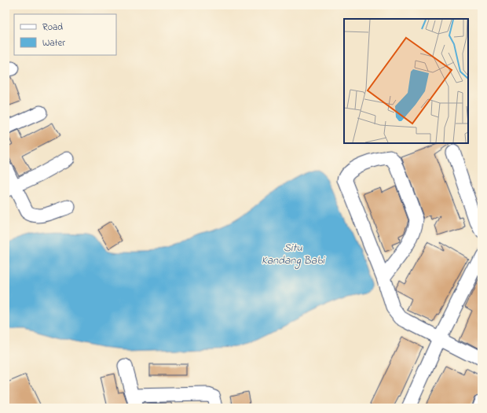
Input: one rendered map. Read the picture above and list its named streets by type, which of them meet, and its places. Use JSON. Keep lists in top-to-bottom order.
{
  "water": ["Situ Kandang Babi"],
  "legend": ["Road", "Water"]
}
